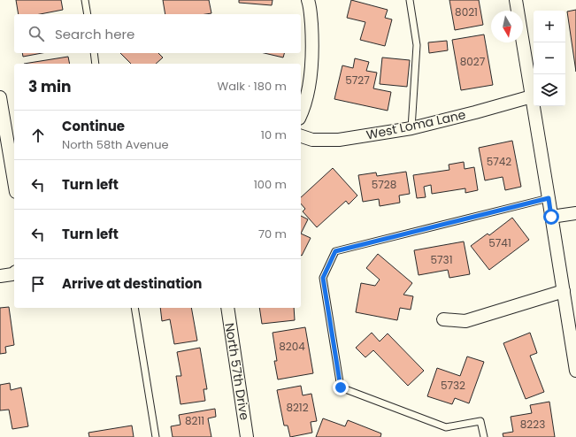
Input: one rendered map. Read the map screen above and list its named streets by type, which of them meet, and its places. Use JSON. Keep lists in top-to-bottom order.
{
  "streets": {
    "street": ["West Loma Lane", "North 57th Drive"]
  },
  "house_numbers": [
    "8021",
    "8027",
    "5727",
    "5742",
    "5728",
    "5741",
    "5731",
    "8204",
    "5732",
    "8212",
    "8211",
    "8223"
  ],
  "north": "bottom",
  "page": {
    "map_buttons": ["+", "−"],
    "search": "Search here",
    "heading": ["3 min", "Walk · 180 m"],
    "list": [
      ["Continue", "North 58th Avenue", "10 m"],
      ["Turn left", "100 m"],
      ["Turn left", "70 m"],
      "Arrive at destination"
    ]
  }
}
